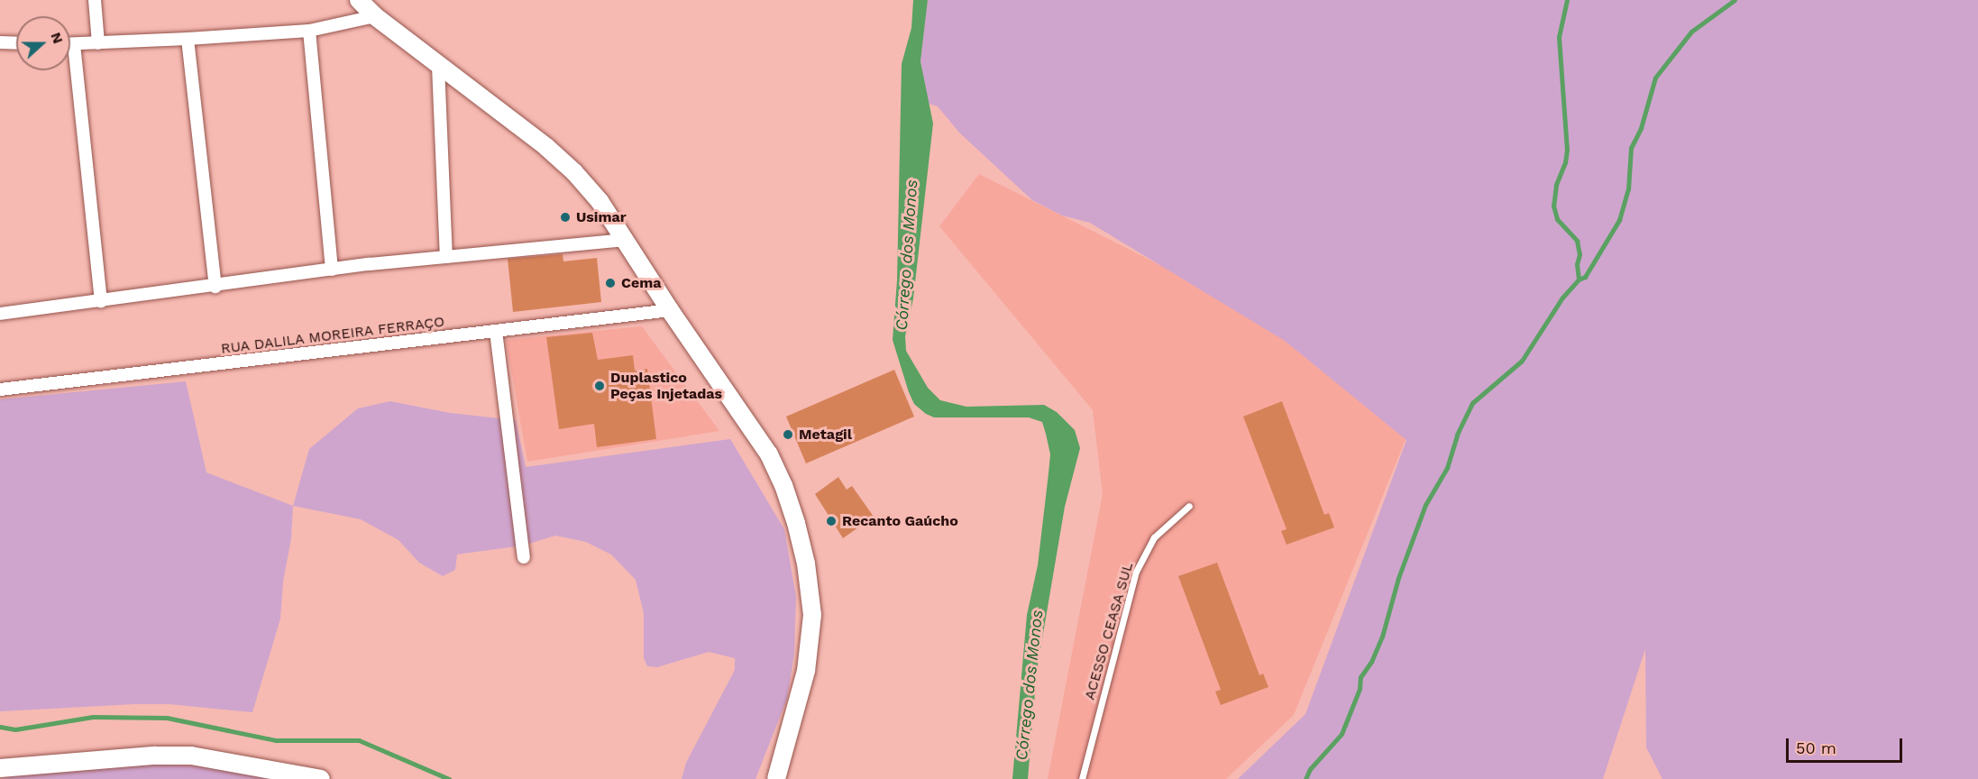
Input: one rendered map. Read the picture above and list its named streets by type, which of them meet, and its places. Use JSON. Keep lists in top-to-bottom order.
{
  "streets": {
    "street": ["RUA DALILA MOREIRA FERRAÇO"],
    "lane": ["ACESSO CEASA SUL"]
  },
  "water": ["Córrego dos Monos"],
  "places": [
    "Usimar",
    "Cema",
    "Duplastico Peças Injetadas",
    "Metagil",
    "Recanto Gaúcho"
  ],
  "scale_bar": "50 m",
  "north": "right"
}
